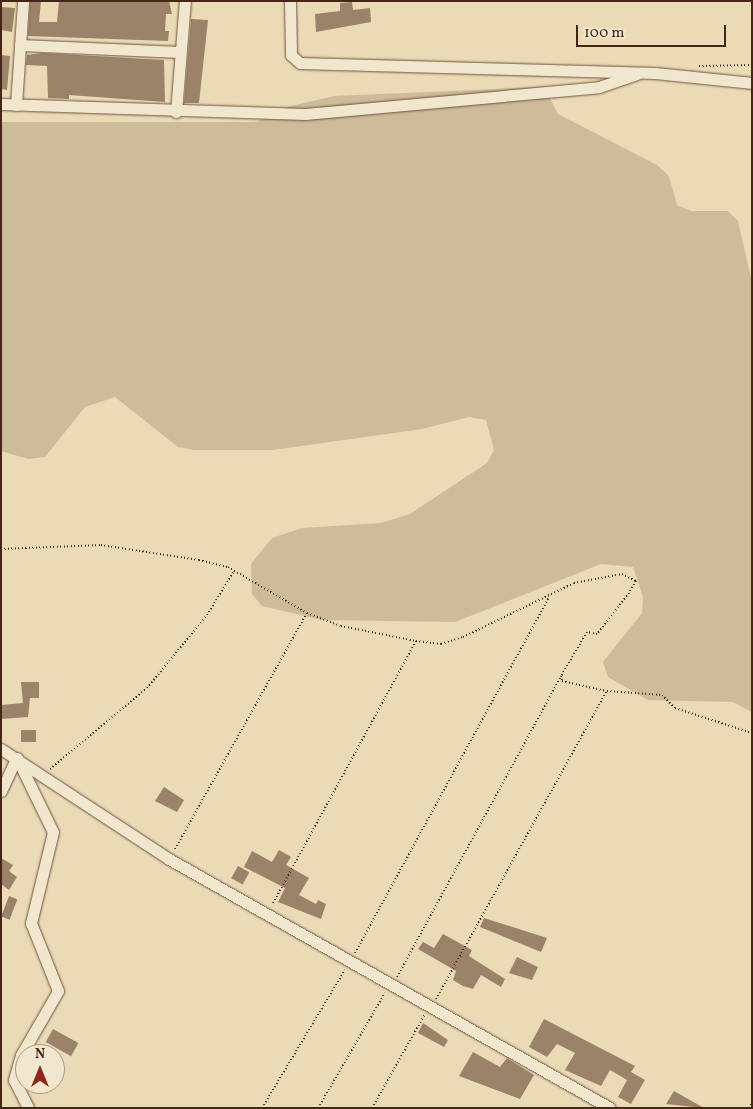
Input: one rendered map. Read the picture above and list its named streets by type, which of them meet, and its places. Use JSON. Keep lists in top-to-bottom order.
{
  "scale_bar": "100 m",
  "north": "top"
}
